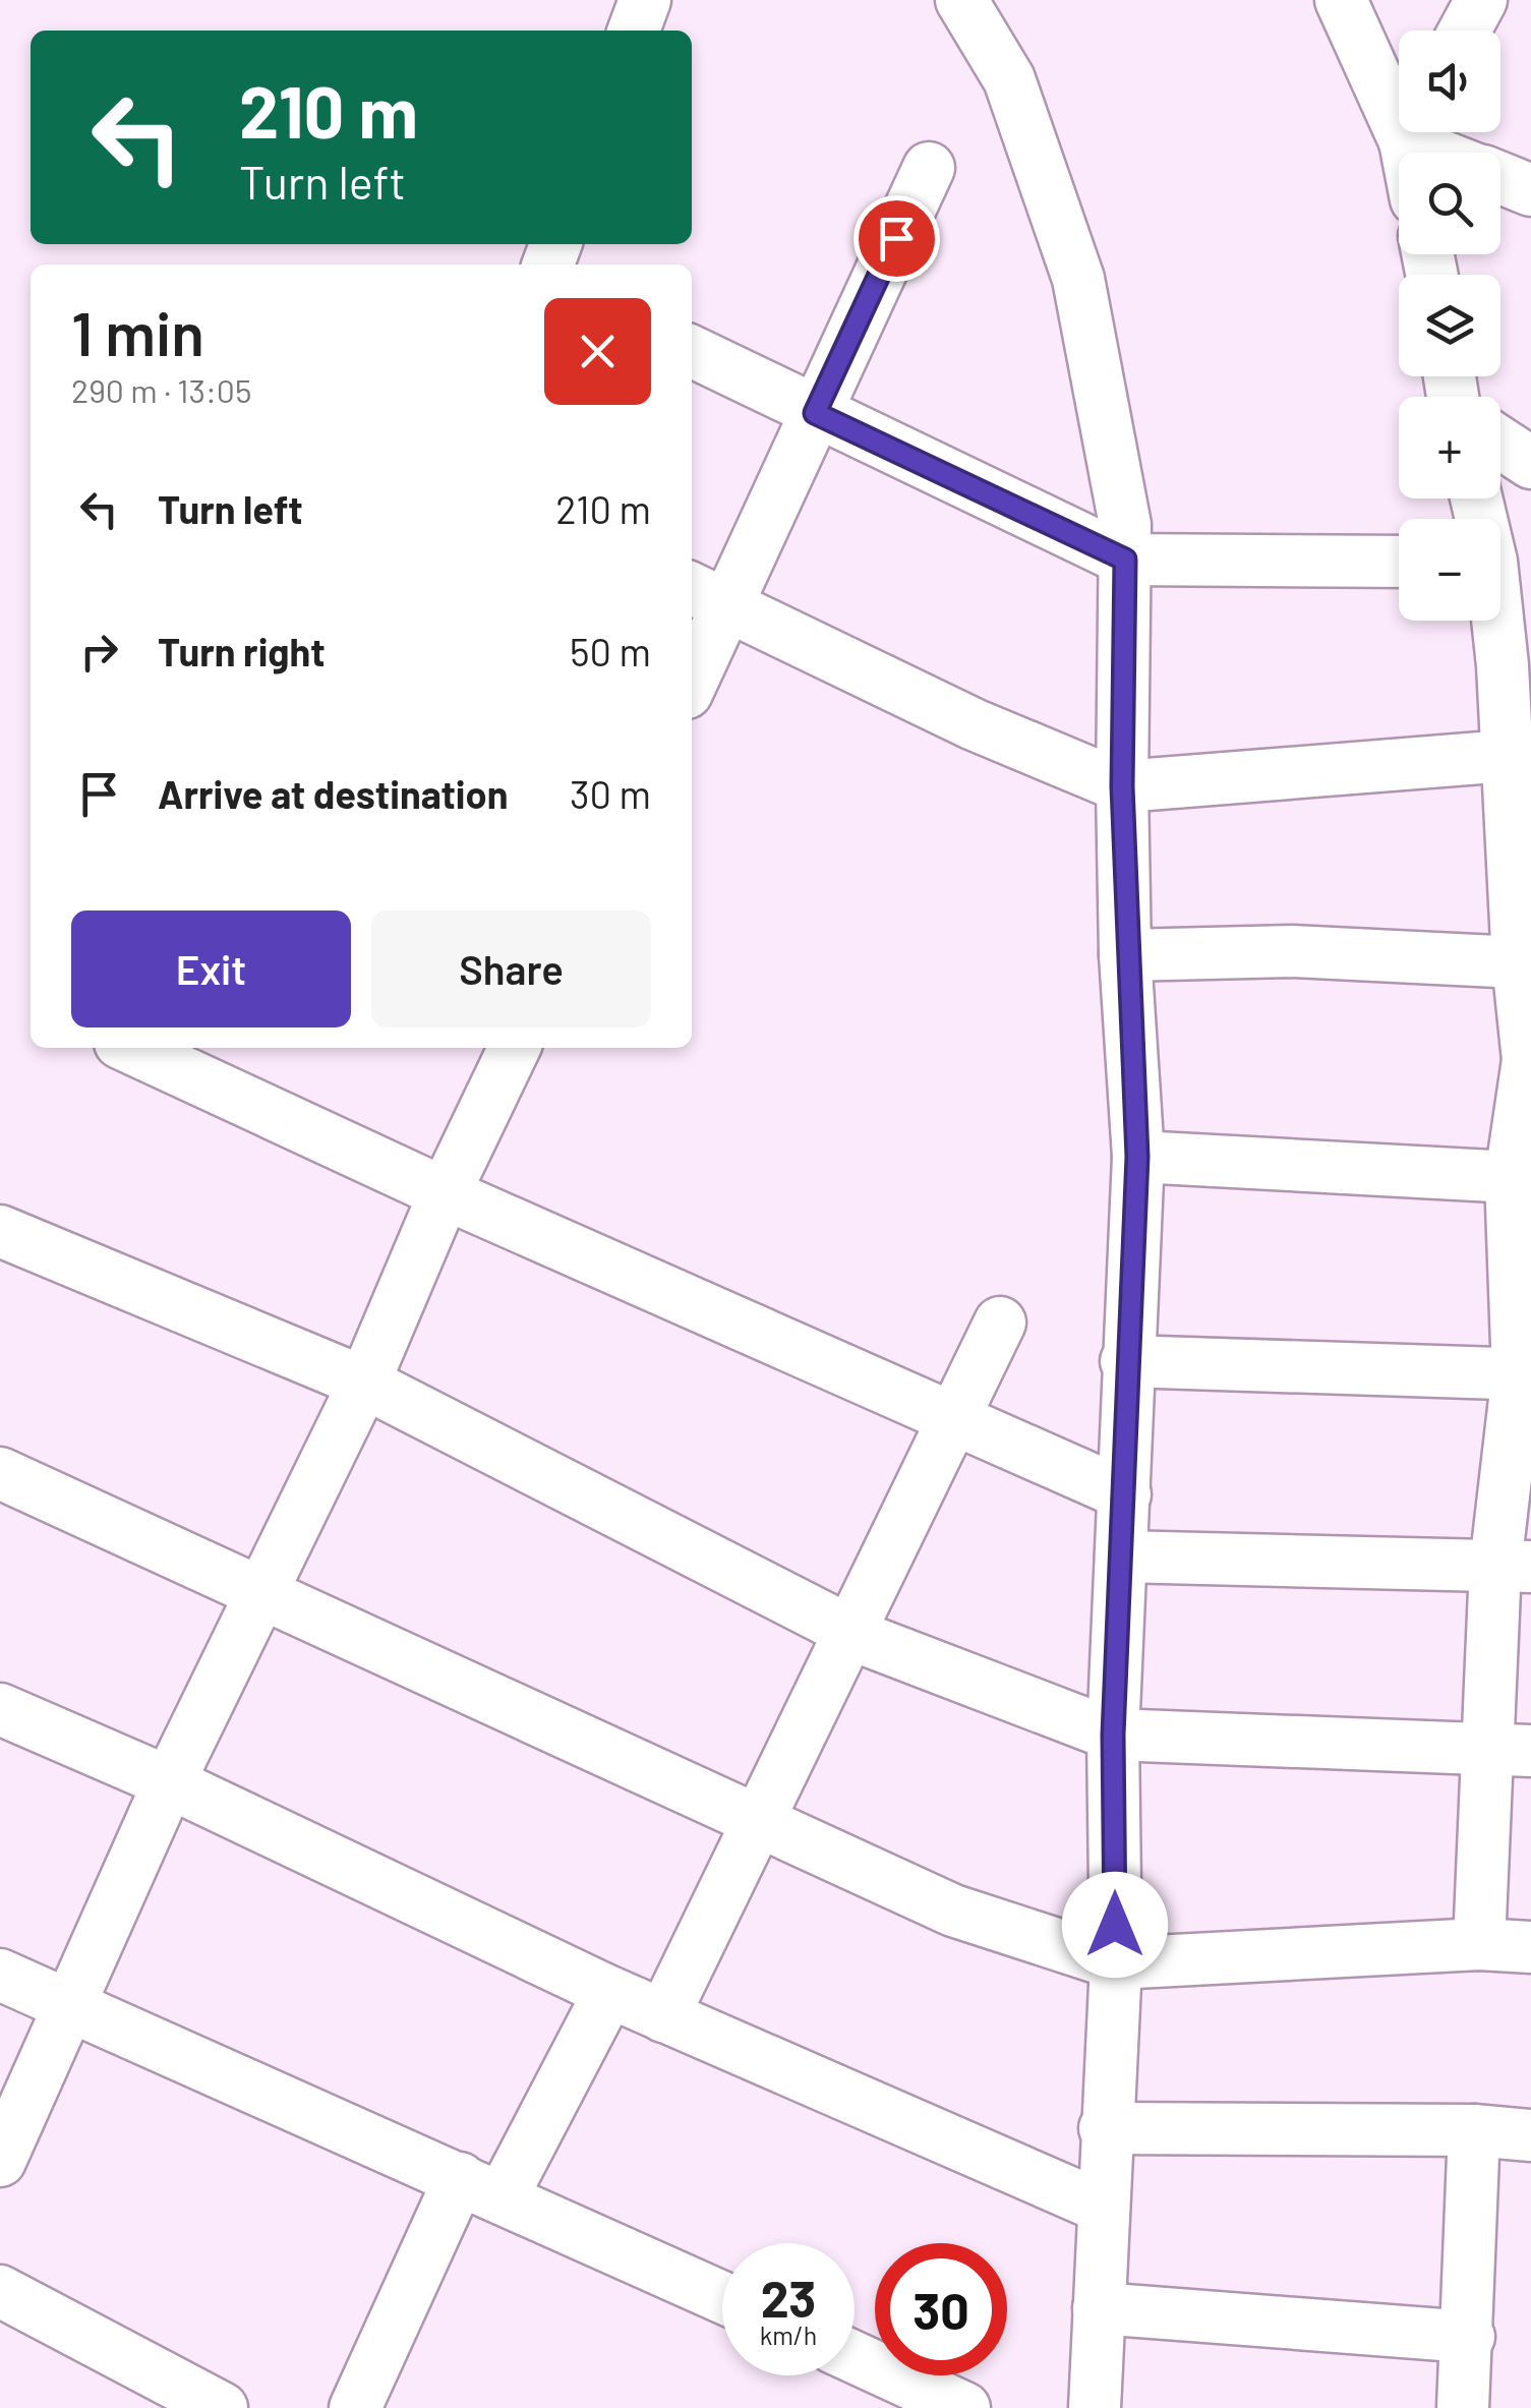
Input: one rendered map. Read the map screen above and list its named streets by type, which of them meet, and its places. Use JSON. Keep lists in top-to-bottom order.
{
  "page": {
    "map_buttons": ["+", "−"],
    "turn": ["210 m", "Turn left"],
    "heading": ["1 min", "290 m · 13:05"],
    "list": [
      {
        "name": "Turn left",
        "value": "210 m"
      },
      {
        "name": "Turn right",
        "value": "50 m"
      },
      {
        "name": "Arrive at destination",
        "value": "30 m"
      }
    ],
    "buttons": ["Exit", "Share"],
    "speed": "23 km/h",
    "limit": "30"
  }
}
